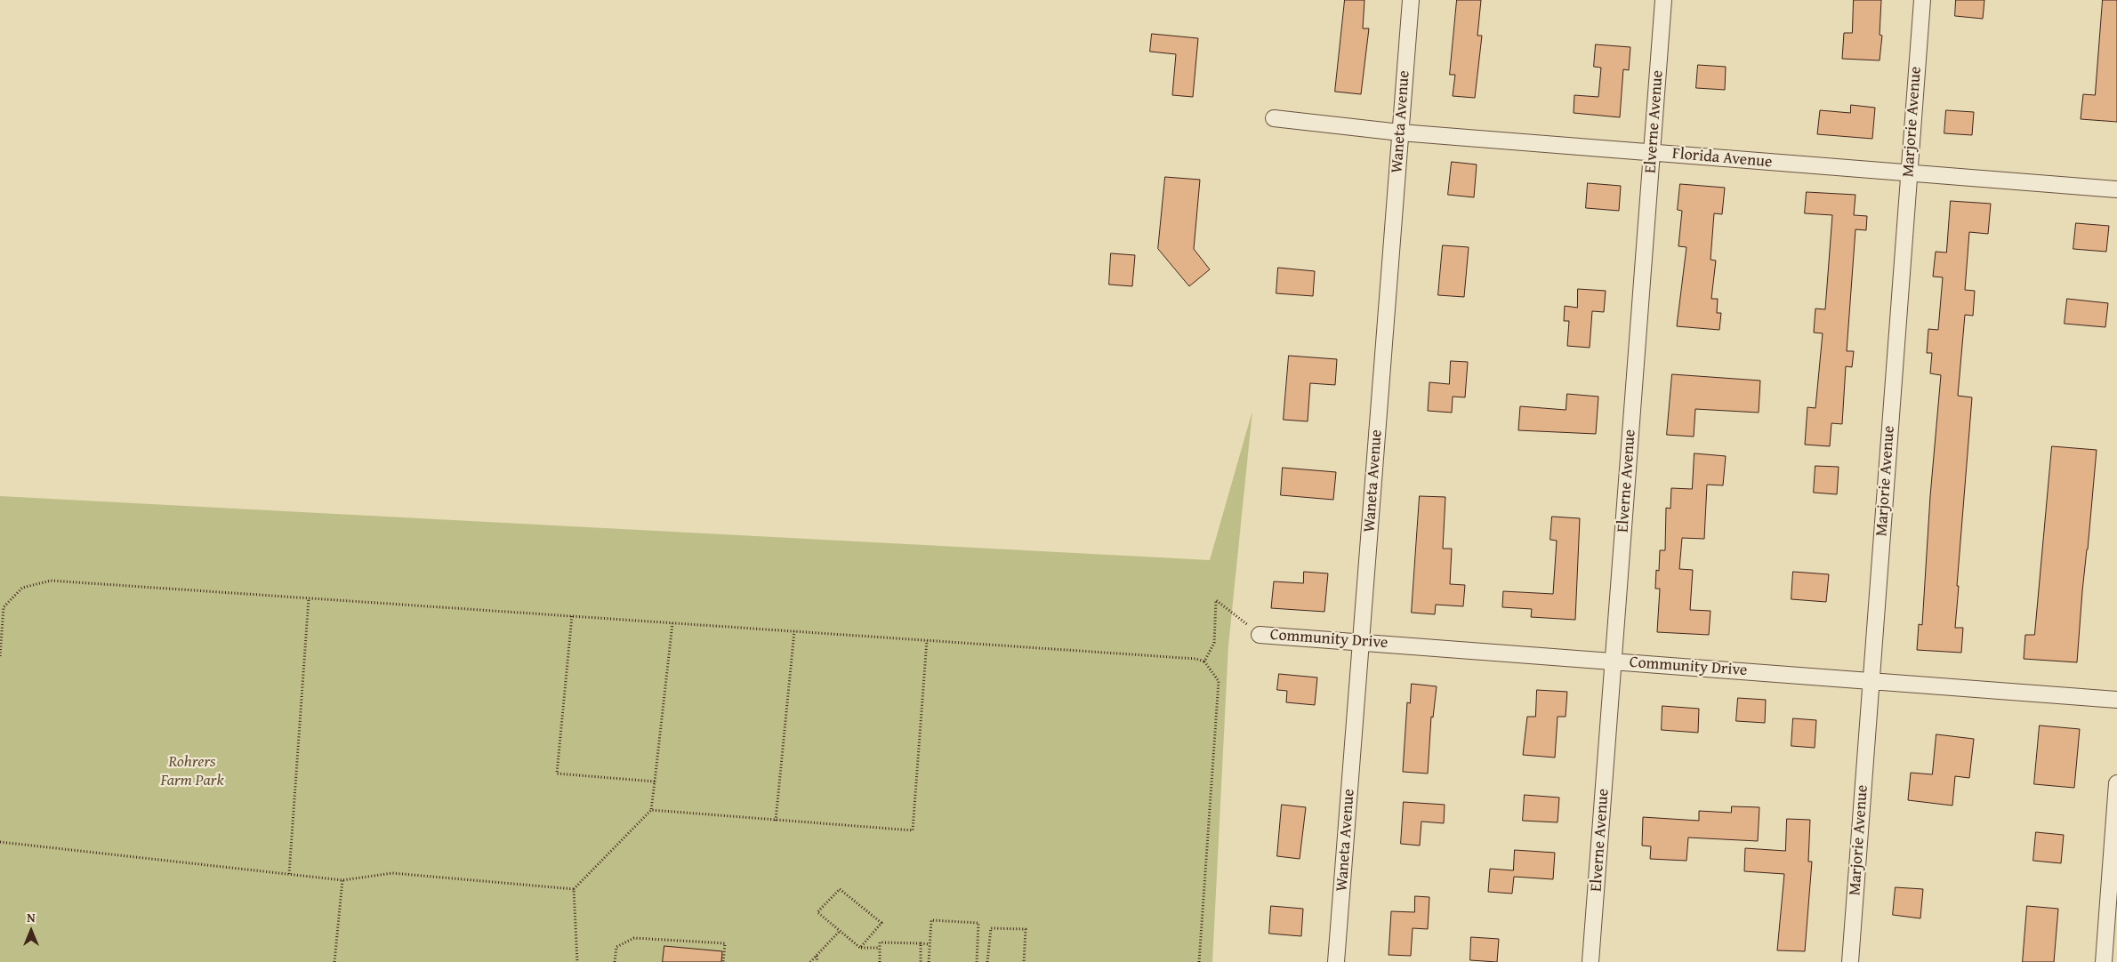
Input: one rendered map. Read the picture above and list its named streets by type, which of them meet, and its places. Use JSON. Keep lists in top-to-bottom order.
{
  "streets": {
    "street": [
      "Waneta Avenue",
      "Elverne Avenue",
      "Marjorie Avenue",
      "Florida Avenue",
      "Community Drive"
    ]
  },
  "crossings": [
    ["Waneta Avenue", "Florida Avenue"],
    ["Waneta Avenue", "Community Drive"],
    ["Elverne Avenue", "Florida Avenue"],
    ["Elverne Avenue", "Community Drive"],
    ["Marjorie Avenue", "Florida Avenue"],
    ["Marjorie Avenue", "Community Drive"]
  ],
  "parks": ["Rohrers Farm Park"],
  "north": "top"
}
